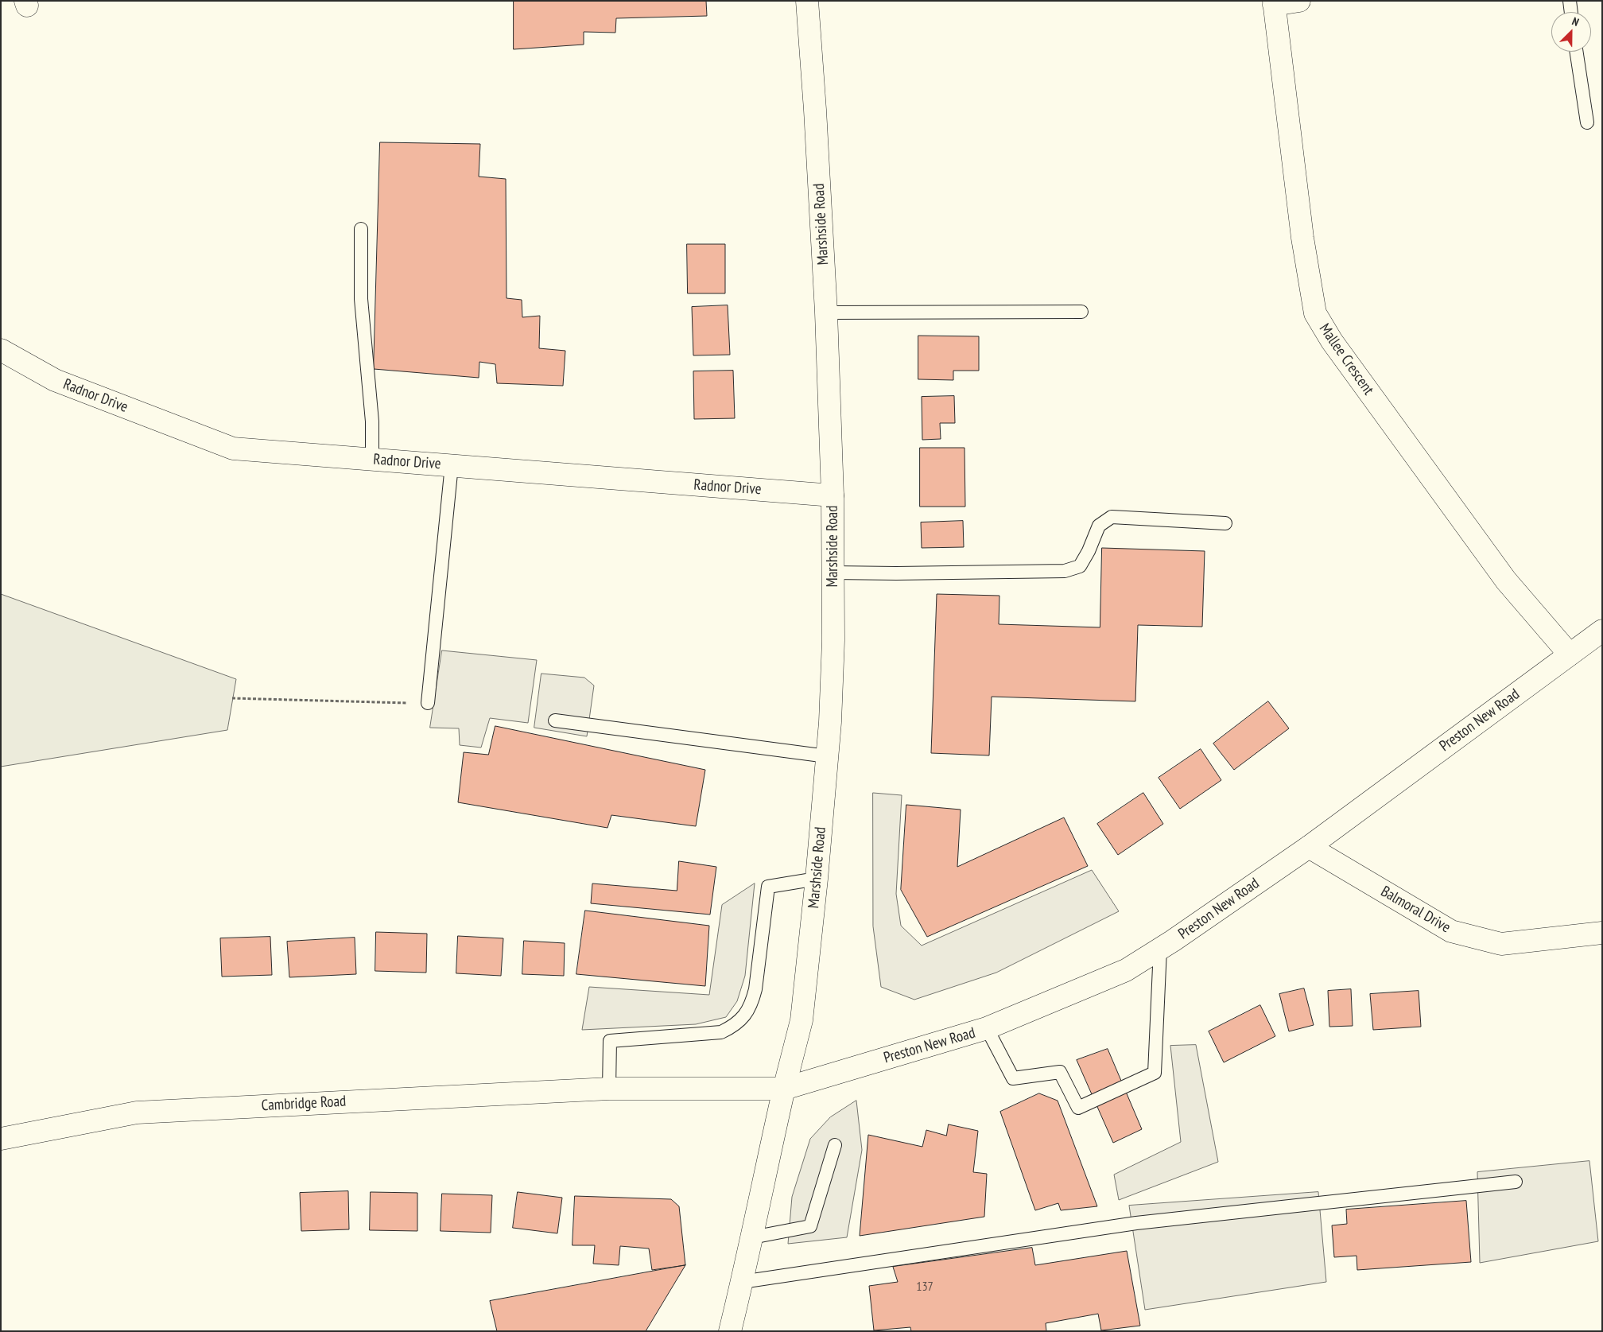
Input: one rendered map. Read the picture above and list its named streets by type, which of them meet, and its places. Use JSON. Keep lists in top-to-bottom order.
{
  "streets": {
    "main road": [
      "Marshside Road",
      "Mallee Crescent",
      "Radnor Drive",
      "Preston New Road",
      "Balmoral Drive",
      "Cambridge Road"
    ]
  },
  "crossings": [
    ["Marshside Road", "Radnor Drive"],
    ["Marshside Road", "Preston New Road"],
    ["Mallee Crescent", "Preston New Road"],
    ["Preston New Road", "Balmoral Drive"],
    ["Preston New Road", "Cambridge Road"]
  ],
  "house_numbers": ["137"],
  "north": "top right"
}
